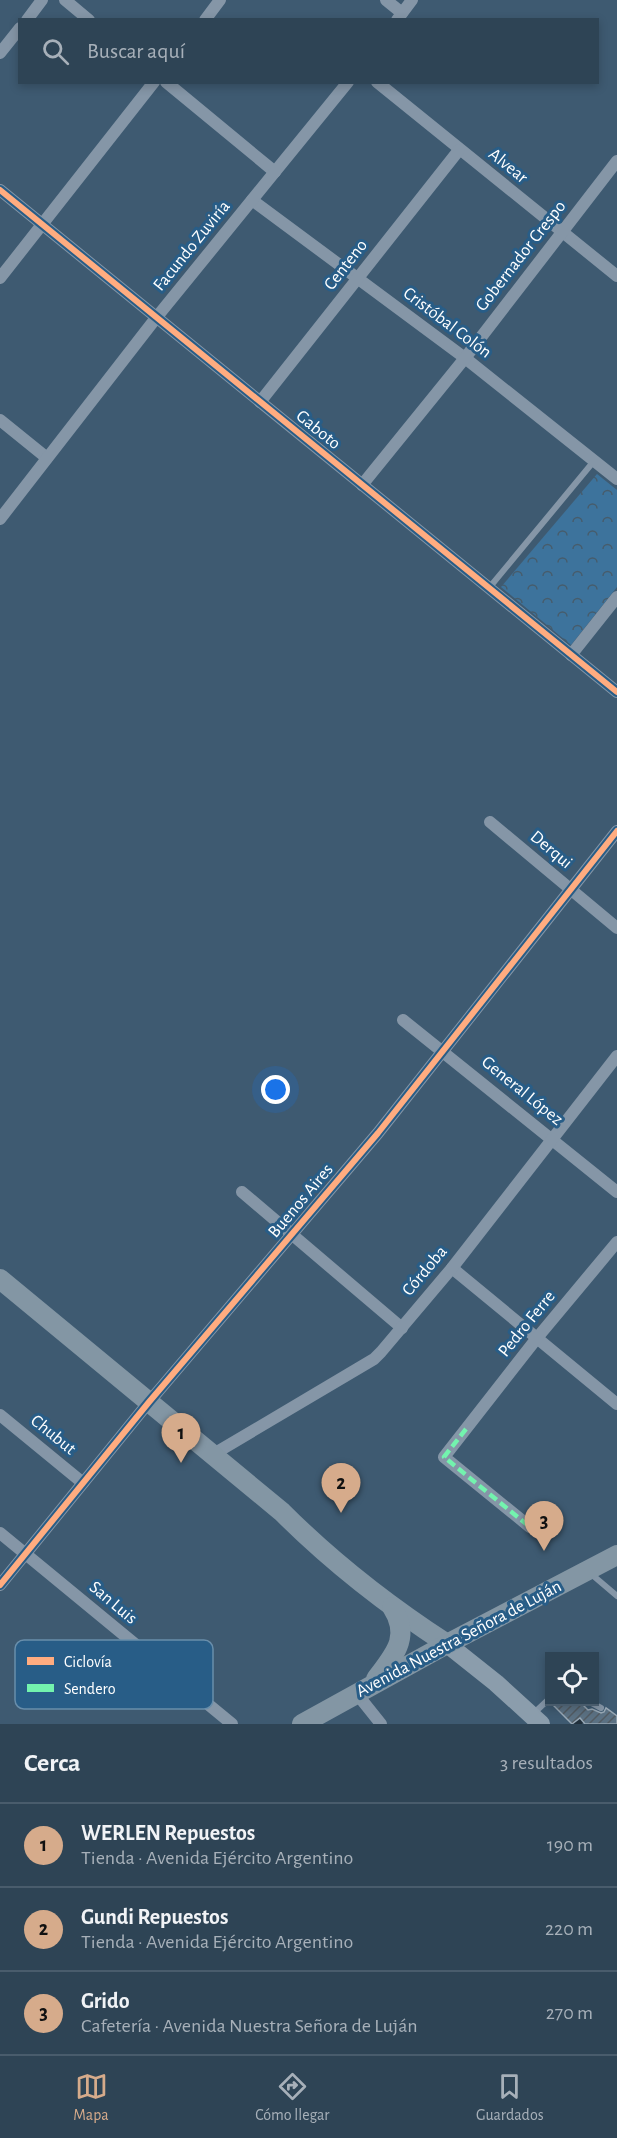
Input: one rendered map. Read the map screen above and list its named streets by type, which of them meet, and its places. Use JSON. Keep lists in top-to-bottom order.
{
  "streets": {
    "main road": ["Avenida Nuestra Señora de Luján"],
    "street": [
      "Alvear",
      "Facundo Zuviría",
      "Gobernador Crespo",
      "Centeno",
      "Cristóbal Colón",
      "Gaboto",
      "Derqui",
      "General López",
      "Buenos Aires",
      "Córdoba",
      "Pedro Ferre",
      "Chubut",
      "San Luis"
    ]
  },
  "crossings": [
    ["Alvear", "Gobernador Crespo"],
    ["Alvear", "Centeno"],
    ["Facundo Zuviría", "Cristóbal Colón"],
    ["Facundo Zuviría", "Gaboto"],
    ["Gobernador Crespo", "Cristóbal Colón"],
    ["Gobernador Crespo", "Gaboto"],
    ["Centeno", "Cristóbal Colón"],
    ["Centeno", "Gaboto"],
    ["Derqui", "Buenos Aires"],
    ["General López", "Buenos Aires"],
    ["General López", "Córdoba"],
    ["Buenos Aires", "Chubut"],
    ["Buenos Aires", "San Luis"]
  ],
  "legend": ["Ciclovía", "Sendero"],
  "page": {
    "search": "Buscar aquí",
    "pins": ["1", "2", "3"],
    "heading": ["Cerca", "3 resultados"],
    "list": [
      {
        "mark": "1",
        "name": "WERLEN Repuestos",
        "note": "Tienda · Avenida Ejército Argentino",
        "value": "190 m"
      },
      {
        "mark": "2",
        "name": "Gundi Repuestos",
        "note": "Tienda · Avenida Ejército Argentino",
        "value": "220 m"
      },
      {
        "mark": "3",
        "name": "Grido",
        "note": "Cafetería · Avenida Nuestra Señora de Luján",
        "value": "270 m"
      }
    ],
    "nav": ["Mapa", "Cómo llegar", "Guardados"]
  }
}
